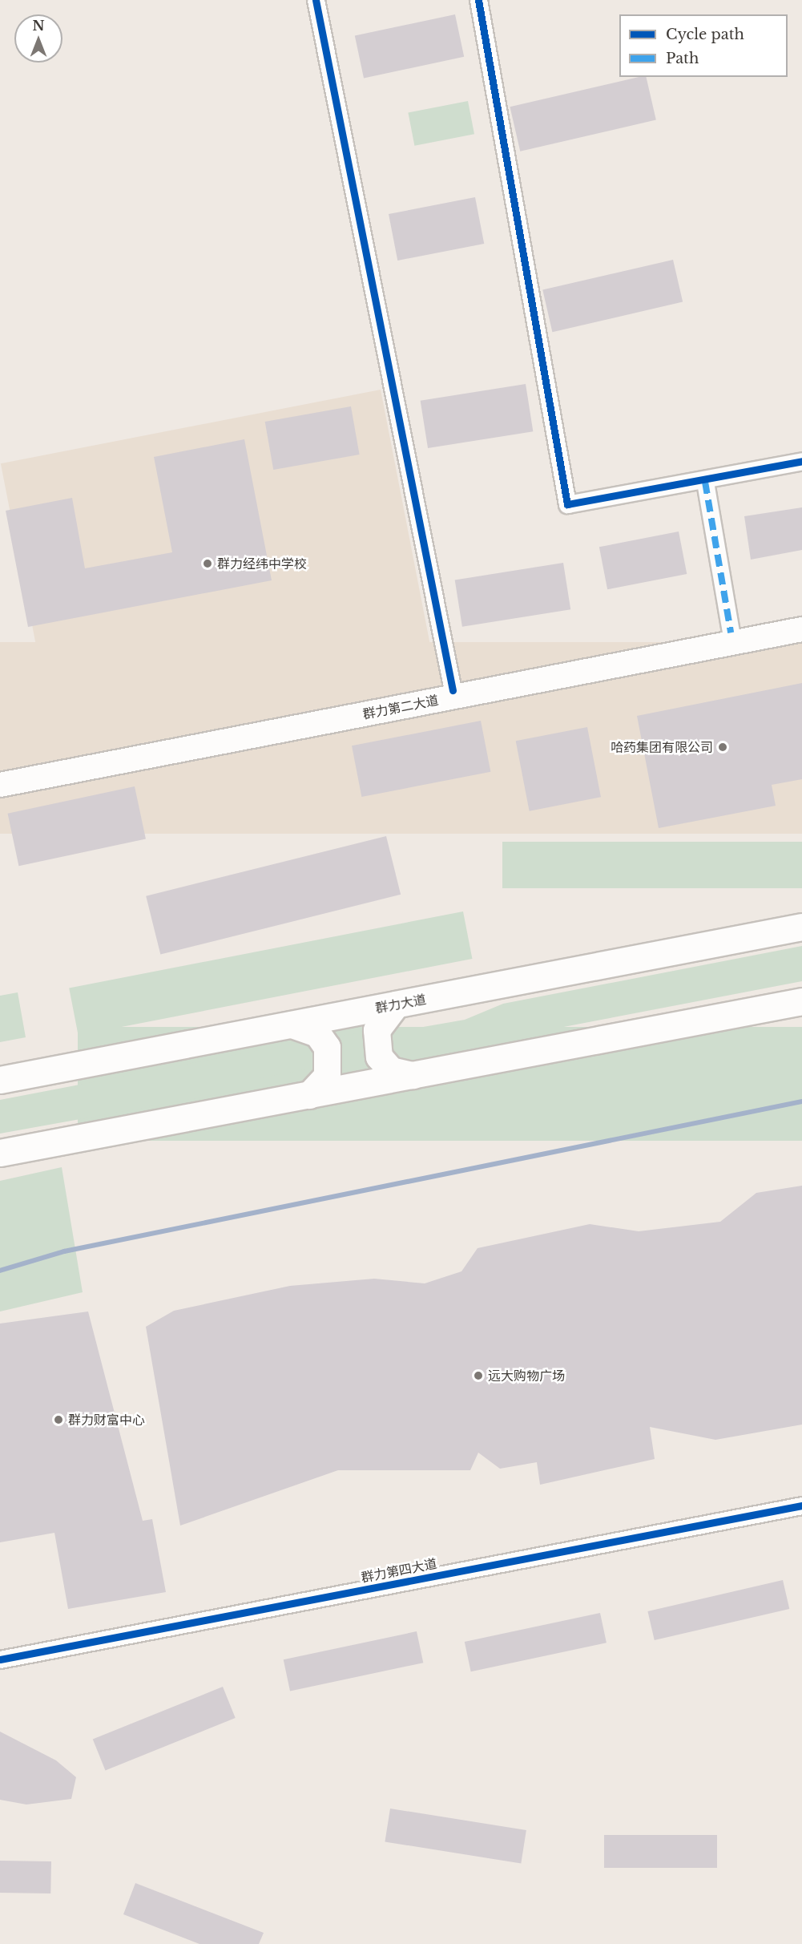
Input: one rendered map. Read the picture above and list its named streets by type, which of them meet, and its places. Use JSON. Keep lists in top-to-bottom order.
{
  "streets": {
    "main road": ["群力第二大道", "群力大道"],
    "street": ["群力第四大道"]
  },
  "places": [
    "群力经纬中学校",
    "哈药集团有限公司",
    "远大购物广场",
    "群力财富中心"
  ],
  "legend": ["Cycle path", "Path"],
  "north": "top"
}
